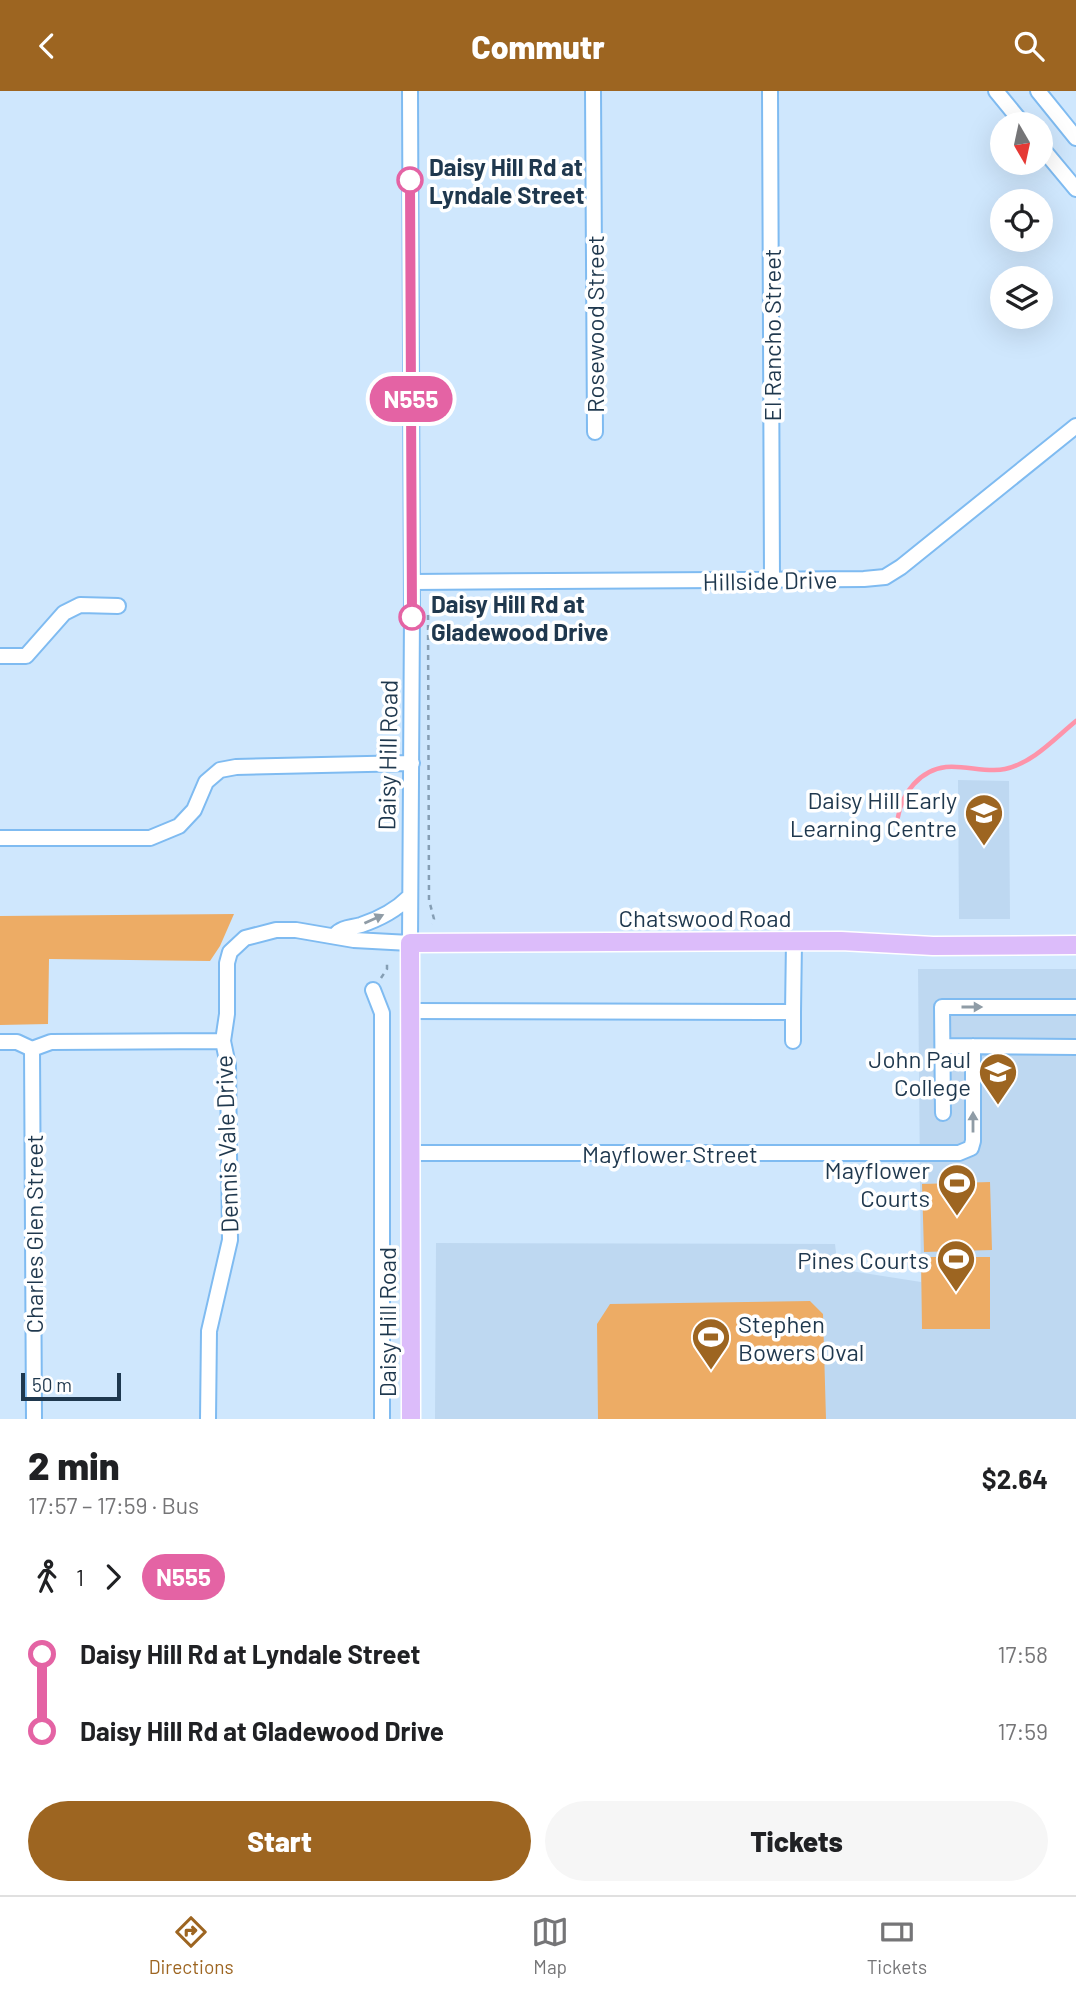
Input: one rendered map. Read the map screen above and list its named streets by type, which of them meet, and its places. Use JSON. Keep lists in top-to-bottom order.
{
  "streets": {
    "main road": ["Daisy Hill Road", "Chatswood Road"],
    "street": [
      "Rosewood Street",
      "El Rancho Street",
      "Hillside Drive",
      "Dennis Vale Drive",
      "Mayflower Street",
      "Charles Glen Street"
    ]
  },
  "crossings": [
    ["El Rancho Street", "Hillside Drive"],
    ["Hillside Drive", "Daisy Hill Road"],
    ["Daisy Hill Road", "Chatswood Road"],
    ["Daisy Hill Road", "Mayflower Street"],
    ["Chatswood Road", "Dennis Vale Drive"]
  ],
  "one_way": ["Mayflower Street"],
  "places": {
    "other": ["Daisy Hill Rd at Lyndale Street", "Daisy Hill Rd at Gladewood Drive"],
    "school or university": ["Daisy Hill Early Learning Centre", "John Paul College"],
    "sports": ["Mayflower Courts", "Pines Courts", "Stephen Bowers Oval"]
  },
  "lines": ["bus line N555"],
  "scale_bar": "50 m",
  "north": "bottom",
  "page": {
    "header": "Commutr",
    "on_map": "N555",
    "scale": "50 m",
    "heading": ["2 min", "17:57 – 17:59 · Bus", "$2.64"],
    "legs": ["1", "N555"],
    "list": [
      {
        "name": "Daisy Hill Rd at Lyndale Street",
        "value": "17:58"
      },
      {
        "name": "Daisy Hill Rd at Gladewood Drive",
        "value": "17:59"
      }
    ],
    "buttons": ["Start", "Tickets"],
    "tabs": ["Directions", "Map", "Tickets"]
  }
}
